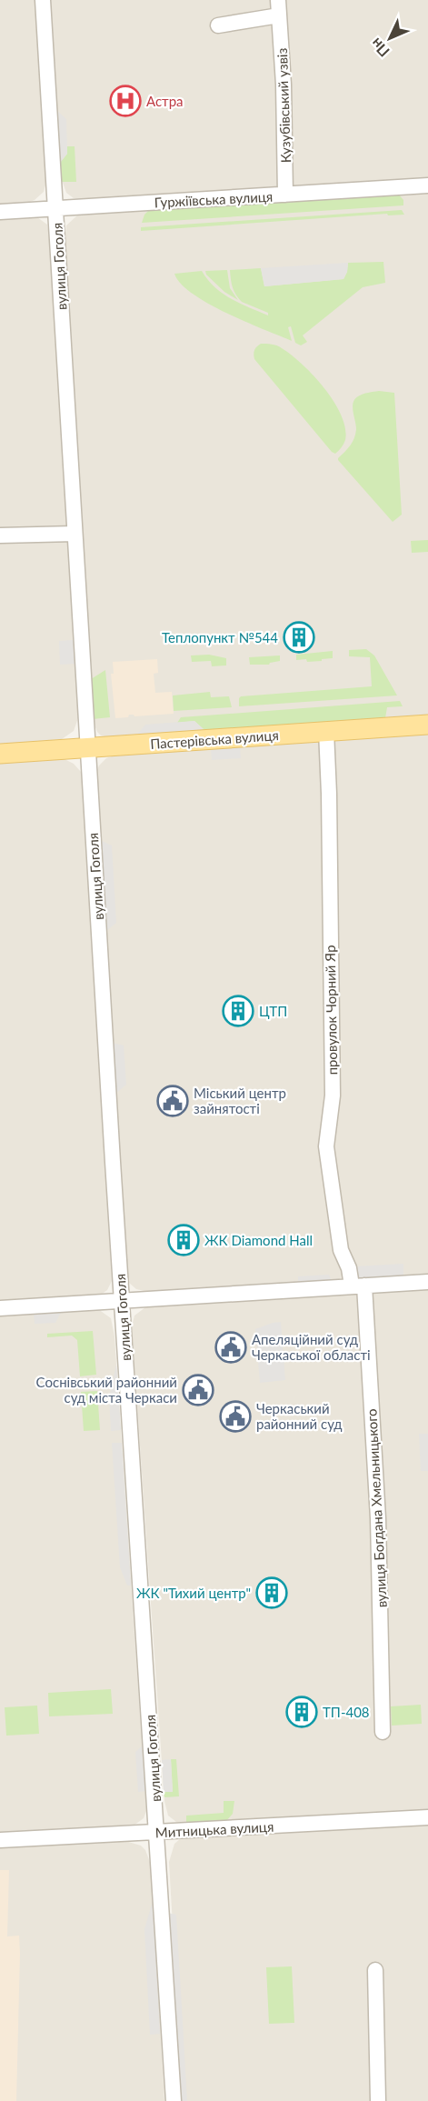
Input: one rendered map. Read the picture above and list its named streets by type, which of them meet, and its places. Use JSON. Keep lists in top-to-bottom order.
{
  "streets": {
    "main road": ["Пастерівська вулиця"],
    "street": [
      "Кузубівський узвіз",
      "Гуржіївська вулиця",
      "вулиця Гоголя",
      "провулок Чорний Яр",
      "вулиця Богдана Хмельницького",
      "Митницька вулиця"
    ]
  },
  "crossings": [
    ["Кузубівський узвіз", "Гуржіївська вулиця"],
    ["Гуржіївська вулиця", "вулиця Гоголя"],
    ["вулиця Гоголя", "Пастерівська вулиця"],
    ["вулиця Гоголя", "Митницька вулиця"],
    ["Пастерівська вулиця", "провулок Чорний Яр"],
    ["провулок Чорний Яр", "вулиця Богдана Хмельницького"]
  ],
  "places": {
    "hospital": ["Астра"],
    "building": [
      "Теплопункт №544",
      "ЦТП",
      "ЖК Diamond Hall",
      "ЖК \"Тихий центр\"",
      "ТП-408"
    ],
    "public building": [
      "Міський центр зайнятості",
      "Апеляційний суд Черкаської області",
      "Соснівський районний суд міста Черкаси",
      "Черкаський районний суд"
    ]
  },
  "north": "bottom left"
}
